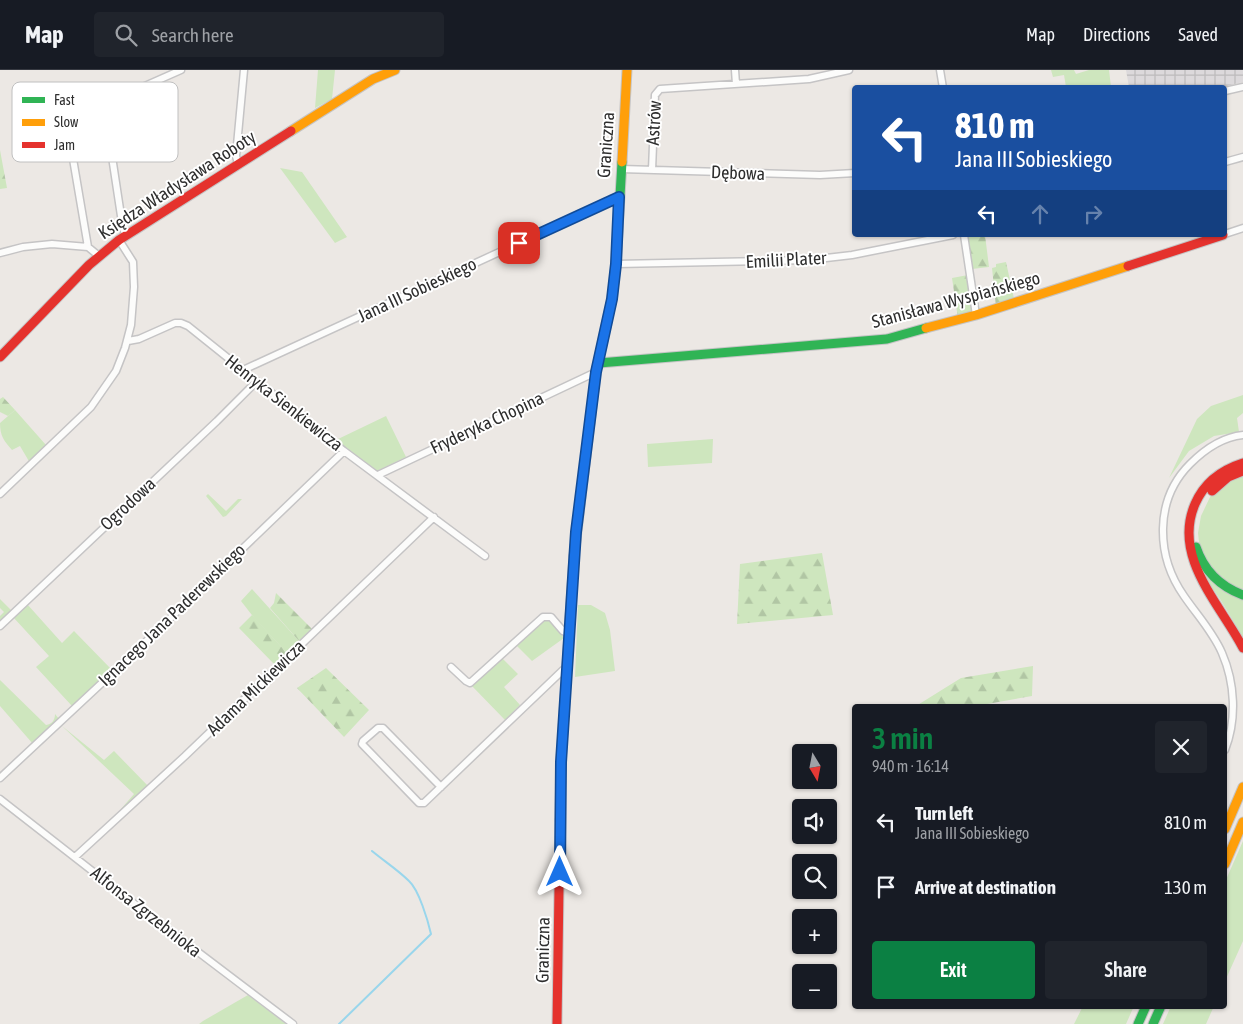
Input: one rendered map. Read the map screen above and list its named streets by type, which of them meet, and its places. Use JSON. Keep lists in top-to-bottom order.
{
  "streets": {
    "main road": ["Graniczna", "Księdza Władysława Roboty", "Stanisława Wyspiańskiego"],
    "street": [
      "Astrów",
      "Dębowa",
      "Emilii Plater",
      "Jana III Sobieskiego",
      "Henryka Sienkiewicza",
      "Fryderyka Chopina",
      "Ogrodowa",
      "Ignacego Jana Paderewskiego",
      "Adama Mickiewicza",
      "Alfonsa Zgrzebnioka"
    ]
  },
  "crossings": [
    ["Astrów", "Dębowa"],
    ["Graniczna", "Dębowa"],
    ["Graniczna", "Emilii Plater"],
    ["Graniczna", "Jana III Sobieskiego"],
    ["Graniczna", "Stanisława Wyspiańskiego"],
    ["Graniczna", "Fryderyka Chopina"],
    ["Jana III Sobieskiego", "Henryka Sienkiewicza"],
    ["Stanisława Wyspiańskiego", "Fryderyka Chopina"],
    ["Henryka Sienkiewicza", "Fryderyka Chopina"],
    ["Henryka Sienkiewicza", "Ogrodowa"],
    ["Henryka Sienkiewicza", "Ignacego Jana Paderewskiego"],
    ["Henryka Sienkiewicza", "Adama Mickiewicza"],
    ["Adama Mickiewicza", "Alfonsa Zgrzebnioka"]
  ],
  "legend": ["Fast", "Slow", "Jam"],
  "north": "bottom",
  "page": {
    "header": "Map",
    "search": "Search here",
    "nav": ["Map", "Directions", "Saved"],
    "turn": ["810 m", "Jana III Sobieskiego"],
    "heading": ["3 min", "940 m · 16:14"],
    "map_buttons": ["+", "−"],
    "list": [
      {
        "name": "Turn left",
        "note": "Jana III Sobieskiego",
        "value": "810 m"
      },
      {
        "name": "Arrive at destination",
        "value": "130 m"
      }
    ],
    "buttons": ["Exit", "Share"]
  }
}
